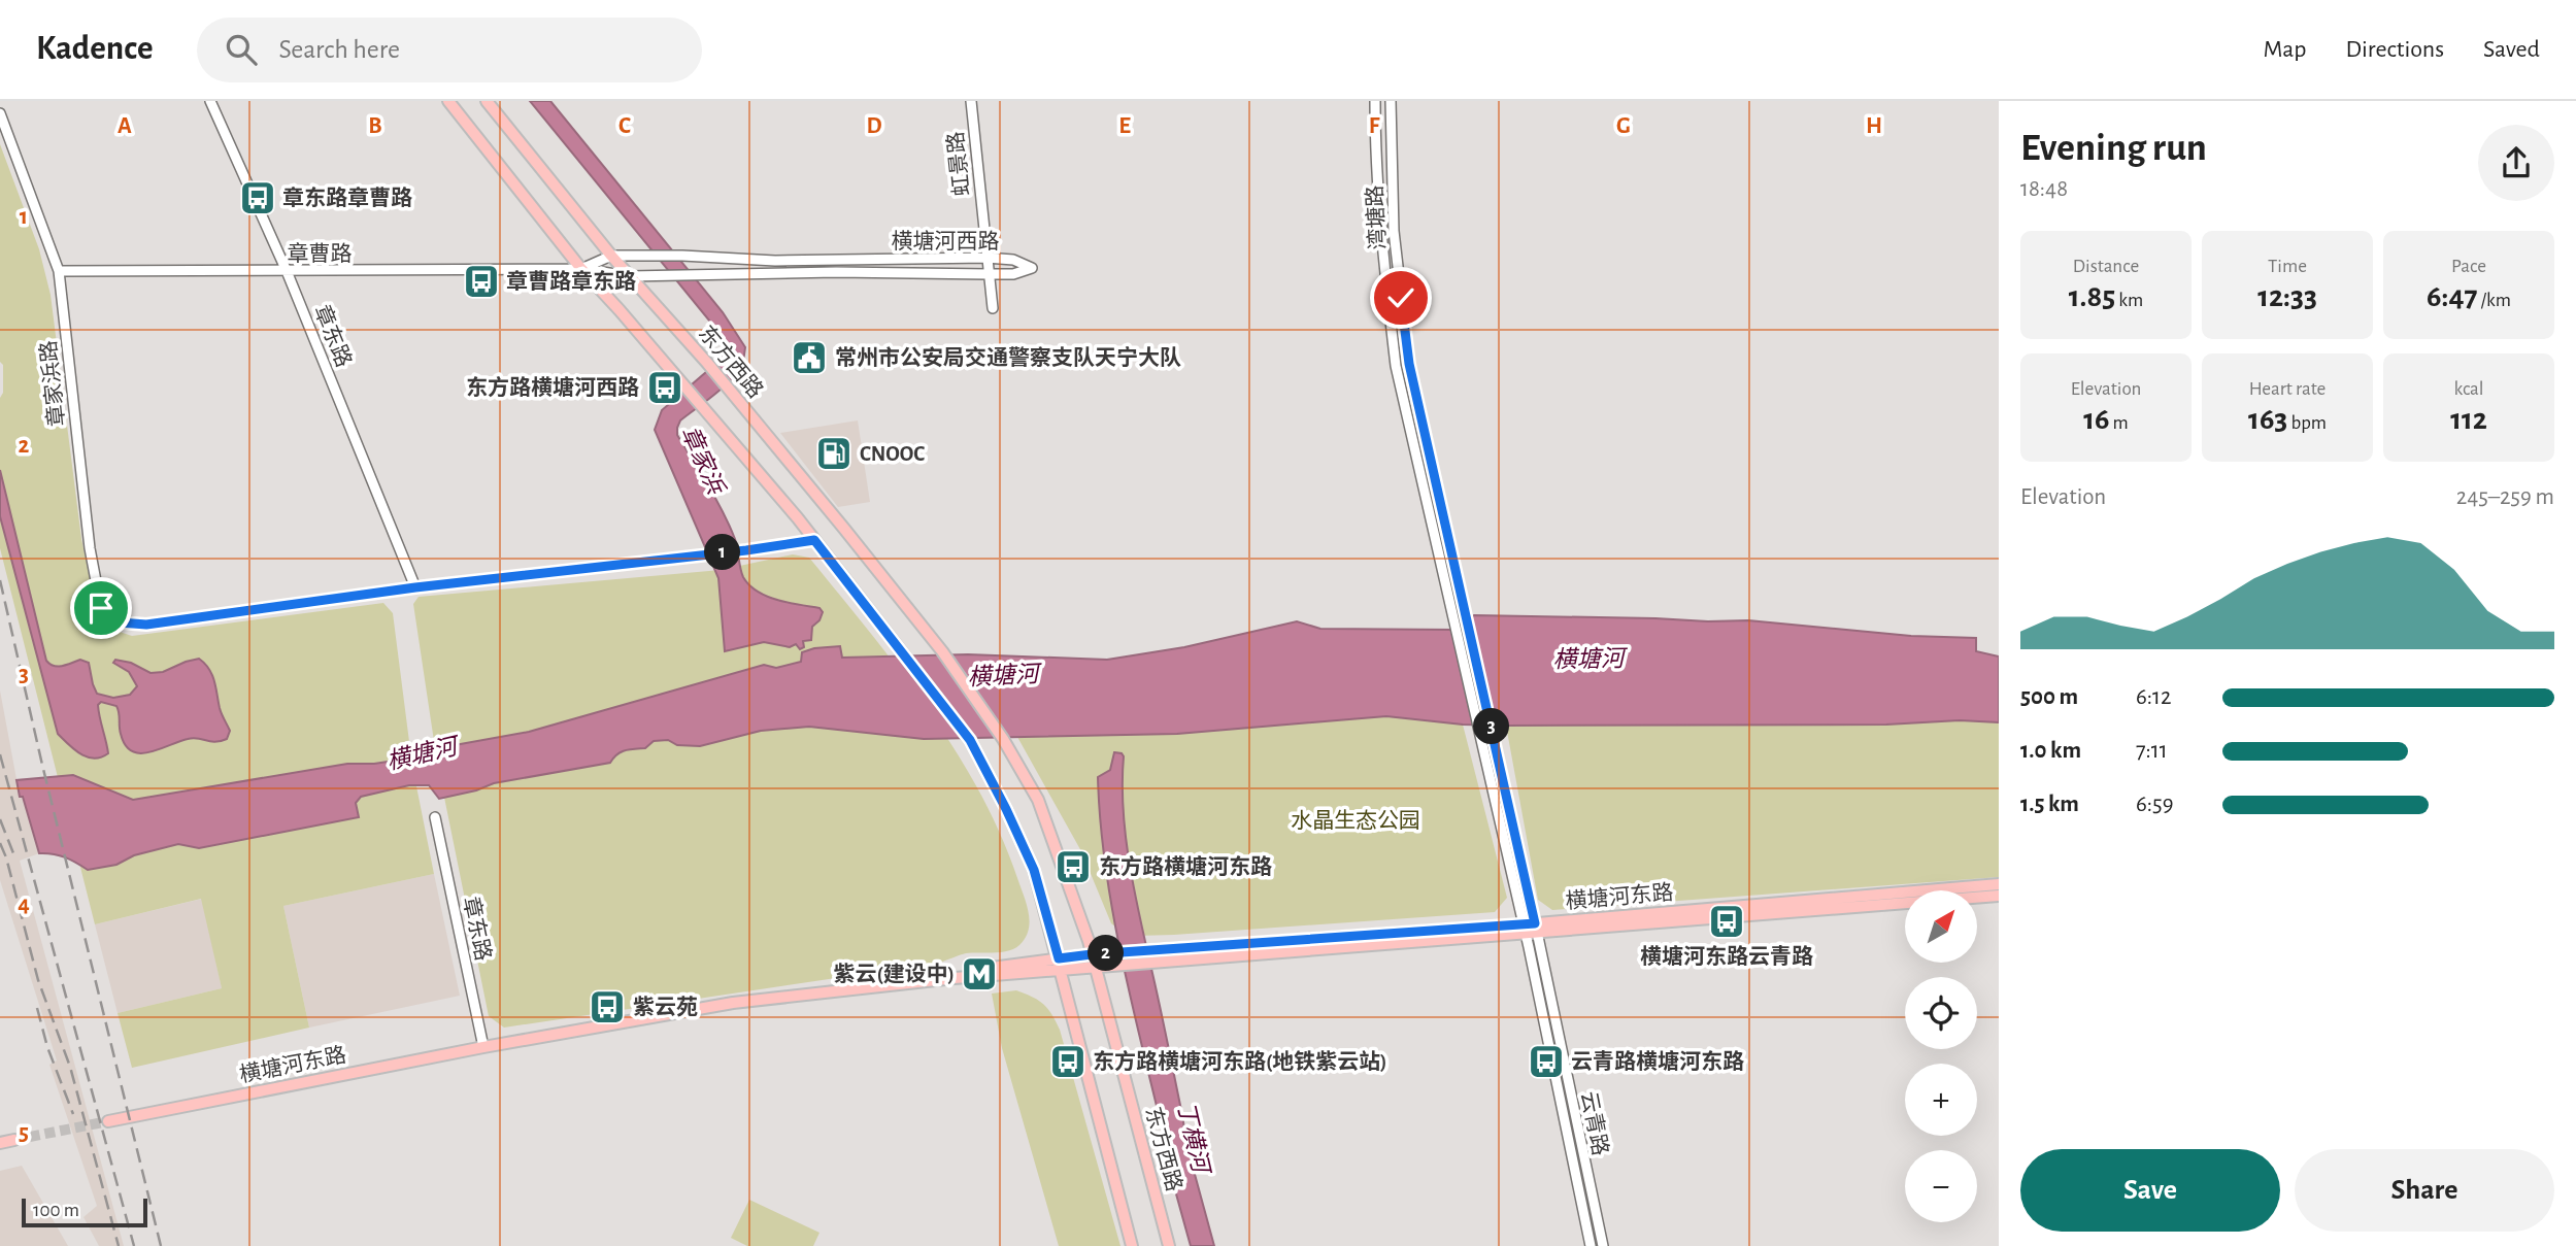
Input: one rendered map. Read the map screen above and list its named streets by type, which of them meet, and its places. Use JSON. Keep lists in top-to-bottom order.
{
  "streets": {
    "main road": ["东方西路", "横塘河东路"],
    "street": [
      "虹景路",
      "湾塘路",
      "横塘河西路",
      "章曹路",
      "章东路",
      "章家浜路",
      "云青路"
    ]
  },
  "crossings": [
    ["虹景路", "横塘河西路"],
    ["湾塘路", "横塘河东路"],
    ["湾塘路", "云青路"],
    ["横塘河西路", "章曹路"],
    ["横塘河西路", "东方西路"],
    ["章曹路", "章东路"],
    ["章曹路", "章家浜路"],
    ["章东路", "章家浜路"],
    ["章东路", "横塘河东路"],
    ["东方西路", "横塘河东路"],
    ["横塘河东路", "云青路"]
  ],
  "water": ["章家浜", "横塘河", "丁横河"],
  "parks": ["水晶生态公园"],
  "places": {
    "bus stop": [
      "章东路章曹路",
      "章曹路章东路",
      "东方路横塘河西路",
      "东方路横塘河东路",
      "横塘河东路云青路",
      "紫云苑",
      "东方路横塘河东路(地铁紫云站)",
      "云青路横塘河东路"
    ],
    "public building": ["常州市公安局交通警察支队天宁大队"],
    "fuel station": ["CNOOC"],
    "metro station": ["紫云(建设中)"]
  },
  "scale_bar": "100 m",
  "north": "top right",
  "page": {
    "header": "Kadence",
    "search": "Search here",
    "nav": ["Map", "Directions", "Saved"],
    "heading": ["Evening run", "18:48"],
    "stats": [
      ["Distance", "1.85 km"],
      ["Time", "12:33"],
      ["Pace", "6:47 /km"],
      ["Elevation", "16 m"],
      ["Heart rate", "163 bpm"],
      ["kcal", "112"]
    ],
    "chart": ["Elevation", "245–259 m"],
    "pins": ["1", "3", "2"],
    "list": [
      {
        "name": "500 m",
        "note": "6:12"
      },
      {
        "name": "1.0 km",
        "note": "7:11"
      },
      {
        "name": "1.5 km",
        "note": "6:59"
      }
    ],
    "map_buttons": ["+", "−"],
    "buttons": ["Save", "Share"],
    "scale": "100 m"
  },
  "grid": {
    "columns": [
      "A",
      "B",
      "C",
      "D",
      "E",
      "F",
      "G",
      "H"
    ],
    "rows": [
      "1",
      "2",
      "3",
      "4",
      "5"
    ]
  }
}
